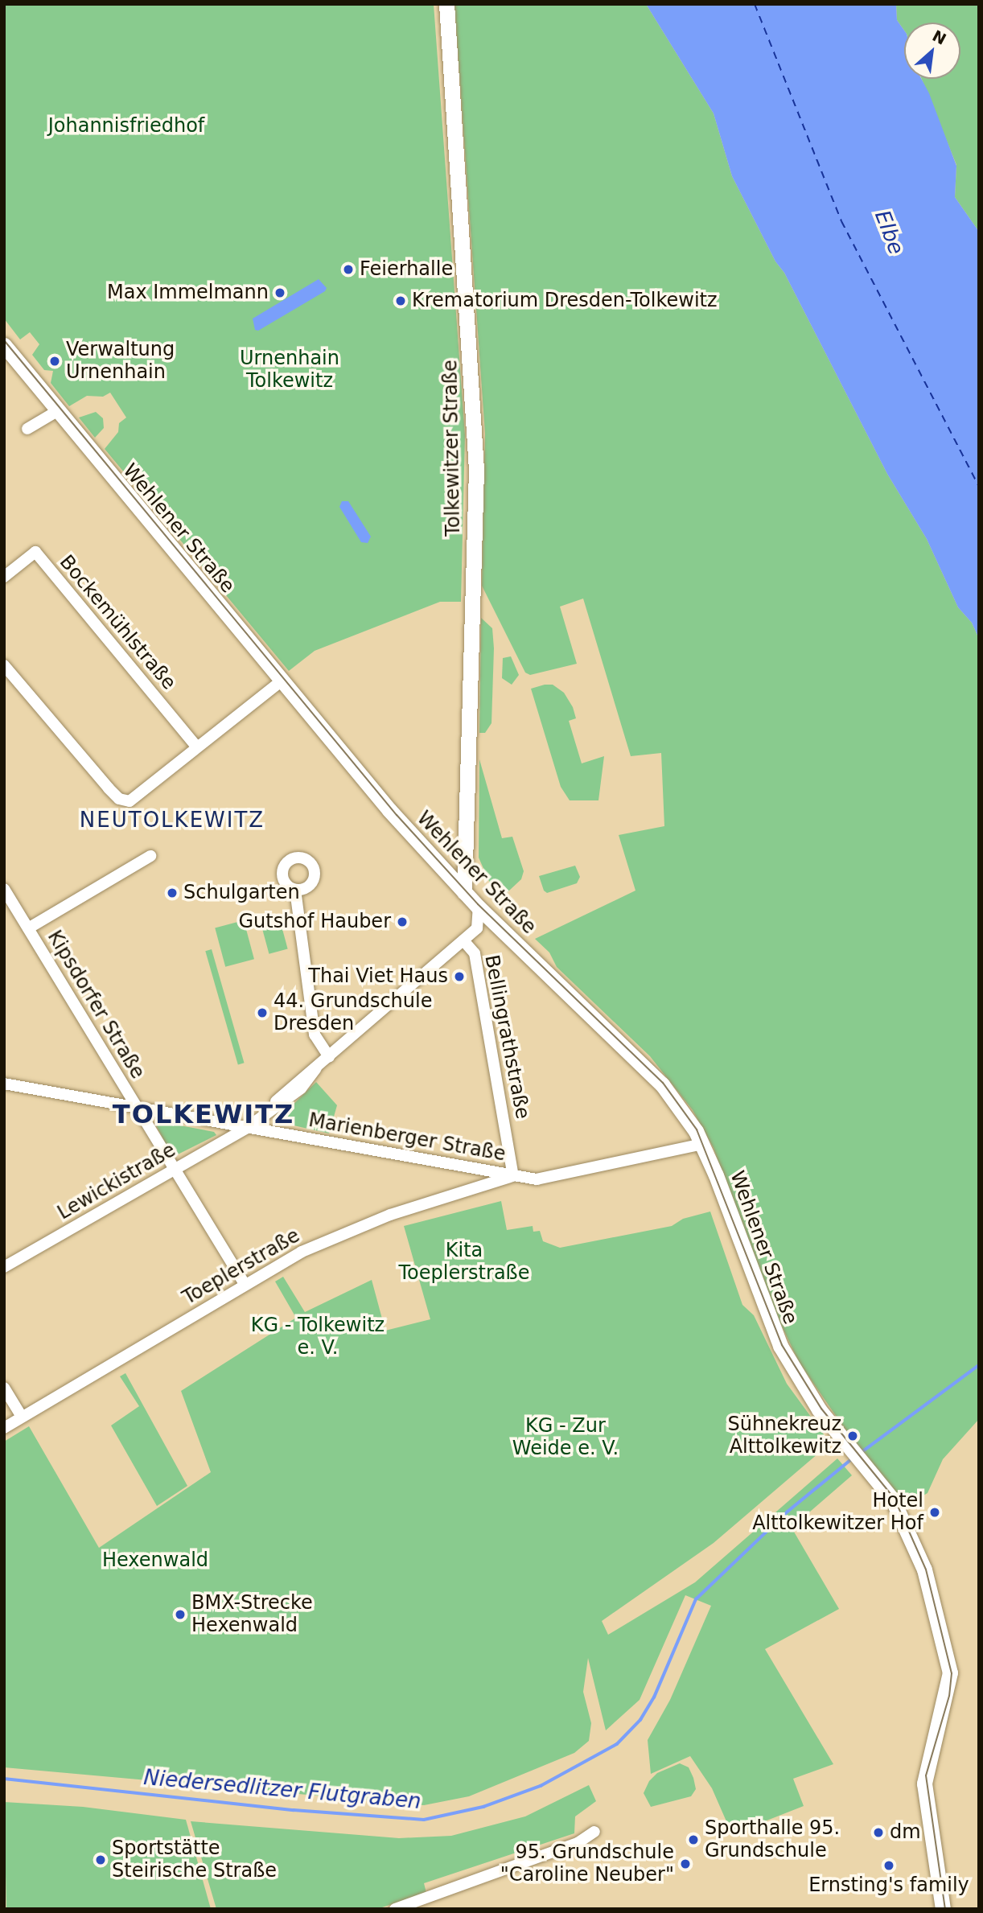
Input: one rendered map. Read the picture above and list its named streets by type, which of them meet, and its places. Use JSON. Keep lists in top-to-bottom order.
{
  "streets": {
    "main road": ["Tolkewitzer Straße", "Wehlener Straße"],
    "street": [
      "Bockemühlstraße",
      "Kipsdorfer Straße",
      "Bellingrathstraße",
      "Marienberger Straße",
      "Lewickistraße",
      "Toeplerstraße"
    ]
  },
  "crossings": [
    ["Tolkewitzer Straße", "Wehlener Straße"],
    ["Wehlener Straße", "Marienberger Straße"],
    ["Wehlener Straße", "Lewickistraße"],
    ["Kipsdorfer Straße", "Marienberger Straße"],
    ["Kipsdorfer Straße", "Lewickistraße"],
    ["Kipsdorfer Straße", "Toeplerstraße"],
    ["Bellingrathstraße", "Marienberger Straße"],
    ["Bellingrathstraße", "Lewickistraße"],
    ["Bellingrathstraße", "Toeplerstraße"],
    ["Marienberger Straße", "Lewickistraße"],
    ["Marienberger Straße", "Toeplerstraße"]
  ],
  "districts": ["NEUTOLKEWITZ", "TOLKEWITZ"],
  "water": ["Elbe", "Niedersedlitzer Flutgraben"],
  "parks": [
    "Johannisfriedhof",
    "Urnenhain Tolkewitz",
    "Kita Toeplerstraße",
    "KG - Tolkewitz e. V.",
    "KG - Zur Weide e. V.",
    "Hexenwald"
  ],
  "places": [
    "Feierhalle",
    "Max Immelmann",
    "Krematorium Dresden-Tolkewitz",
    "Verwaltung Urnenhain",
    "Schulgarten",
    "Gutshof Hauber",
    "Thai Viet Haus",
    "44. Grundschule Dresden",
    "Sühnekreuz Alttolkewitz",
    "Hotel Alttolkewitzer Hof",
    "BMX-Strecke Hexenwald",
    "dm",
    "Sporthalle 95. Grundschule",
    "Sportstätte Steirische Straße",
    "95. Grundschule \"Caroline Neuber\"",
    "Ernsting's family"
  ],
  "north": "top right"
}
